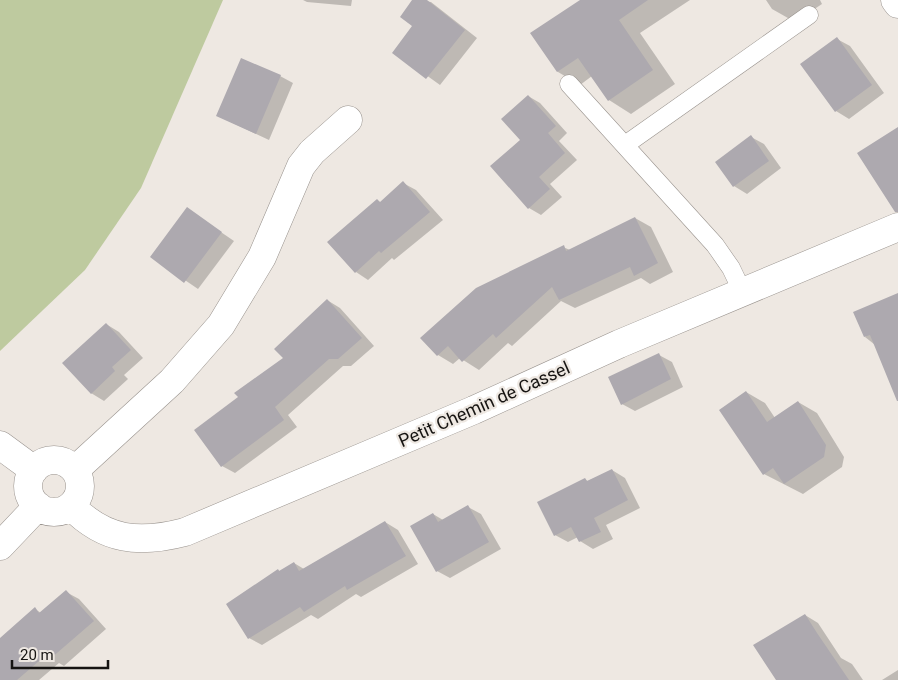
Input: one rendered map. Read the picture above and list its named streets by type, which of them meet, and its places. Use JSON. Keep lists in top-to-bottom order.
{
  "streets": {
    "street": ["Petit Chemin de Cassel"]
  },
  "scale_bar": "20 m"
}
